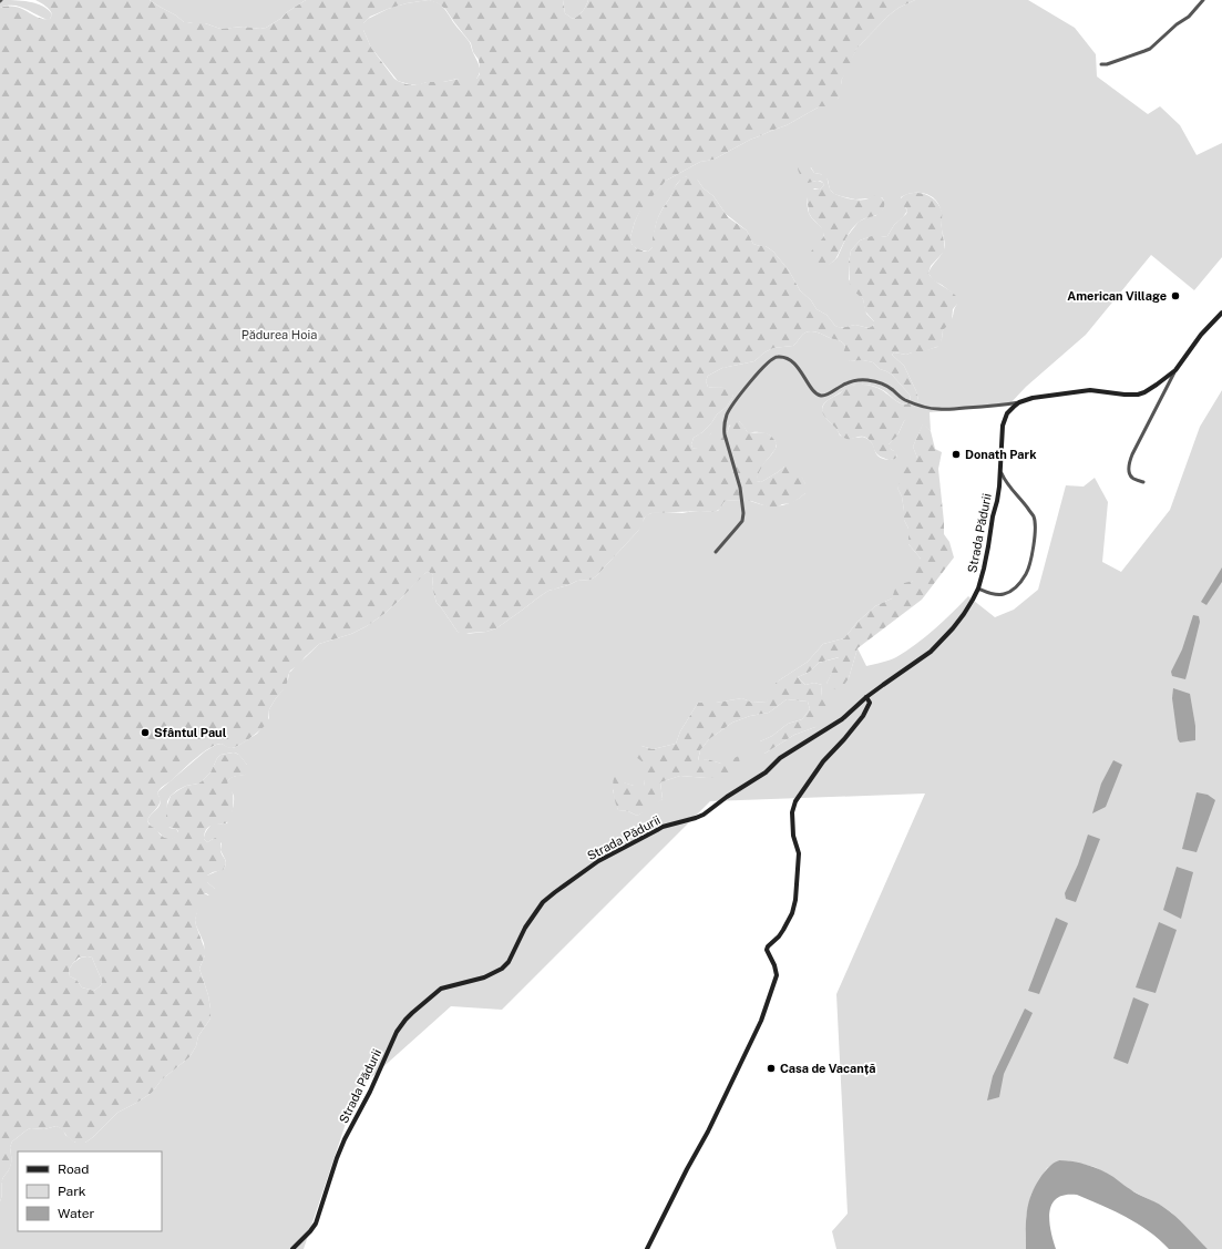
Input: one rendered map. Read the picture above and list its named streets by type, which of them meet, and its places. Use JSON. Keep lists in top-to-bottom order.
{
  "streets": {
    "street": ["Strada Pădurii"]
  },
  "parks": ["Pădurea Hoia"],
  "places": [
    "American Village",
    "Donath Park",
    "Sfântul Paul",
    "Casa de Vacanță"
  ],
  "legend": ["Road", "Park", "Water"]
}
